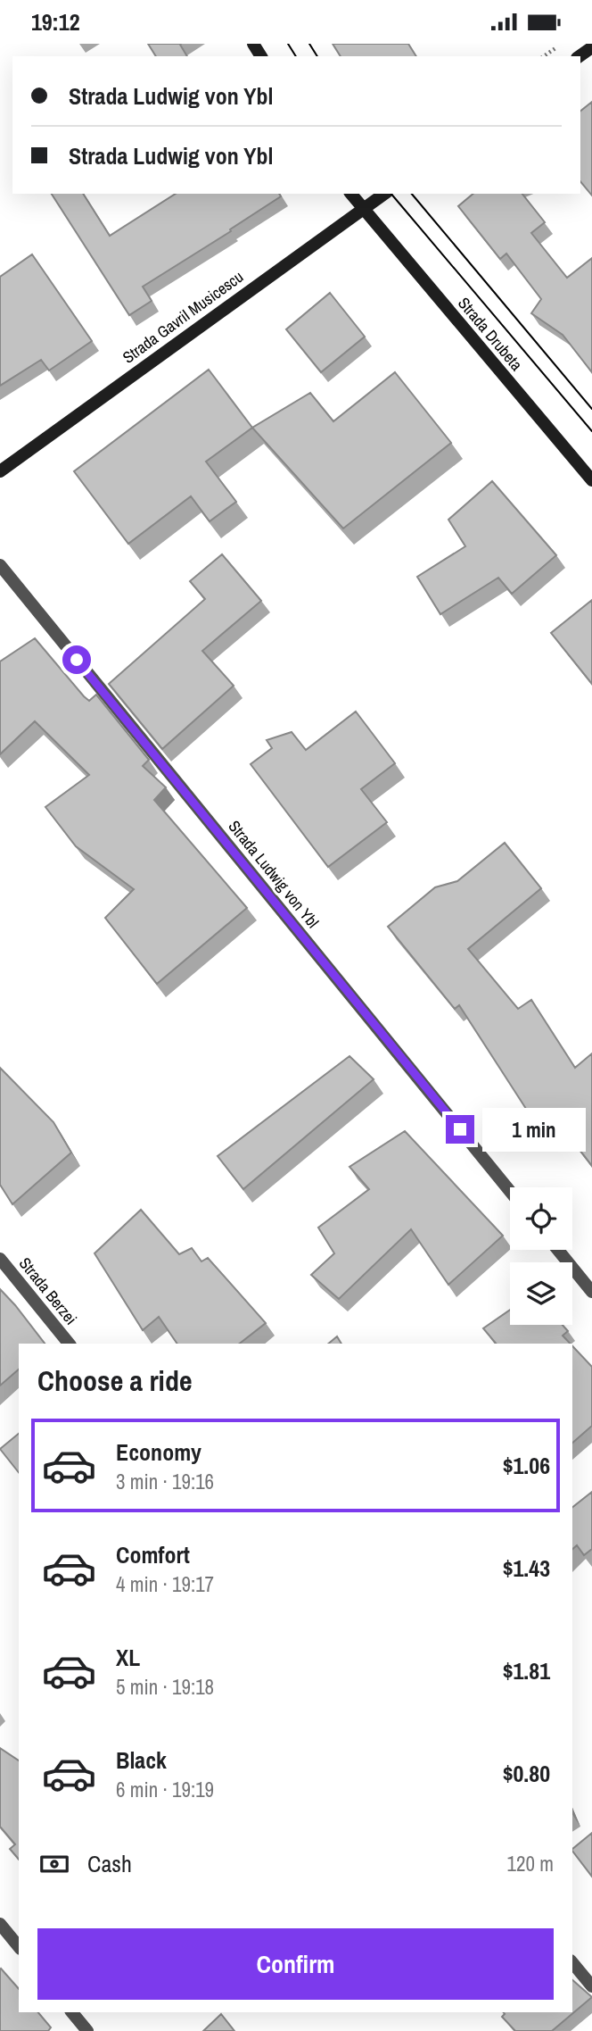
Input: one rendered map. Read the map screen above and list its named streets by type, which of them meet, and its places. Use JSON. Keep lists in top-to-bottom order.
{
  "streets": {
    "street": [
      "Strada Gavril Musicescu",
      "Strada Drubeta",
      "Strada Ludwig von Ybl",
      "Strada Berzei"
    ]
  },
  "crossings": [
    ["Strada Gavril Musicescu", "Strada Drubeta"]
  ],
  "page": {
    "status": "19:12",
    "banner": ["Strada Ludwig von Ybl", "Strada Ludwig von Ybl"],
    "bubble": "1 min",
    "heading": "Choose a ride",
    "list": [
      {
        "name": "Economy",
        "note": "3 min · 19:16",
        "value": "$1.06"
      },
      {
        "name": "Comfort",
        "note": "4 min · 19:17",
        "value": "$1.43"
      },
      {
        "name": "XL",
        "note": "5 min · 19:18",
        "value": "$1.81"
      },
      {
        "name": "Black",
        "note": "6 min · 19:19",
        "value": "$0.80"
      }
    ],
    "pay": ["Cash", "120 m"],
    "buttons": "Confirm"
  }
}
